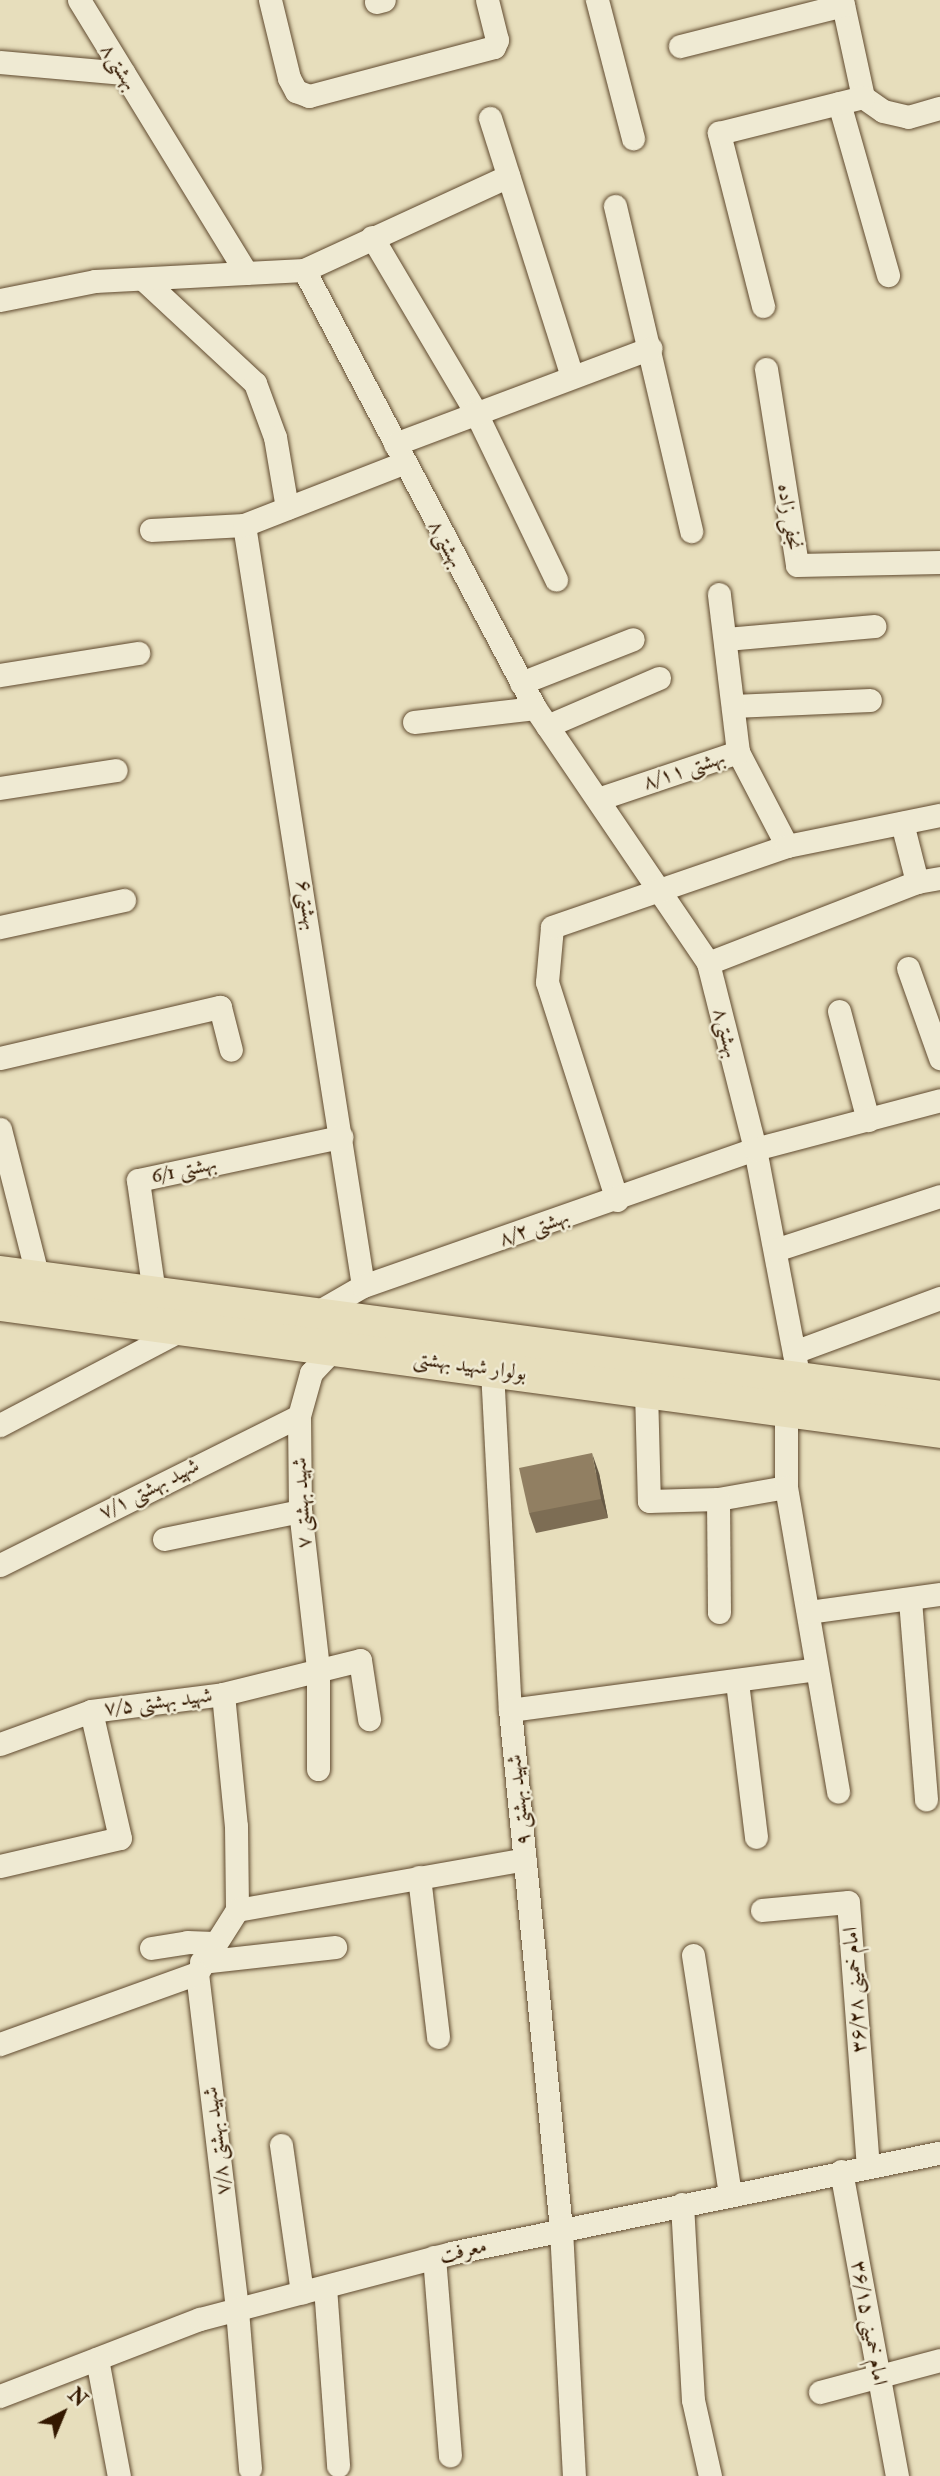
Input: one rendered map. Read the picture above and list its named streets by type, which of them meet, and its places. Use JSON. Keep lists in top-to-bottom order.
{
  "streets": {
    "main road": ["بولوار شهید بهشتی"],
    "street": [
      "بهشتی۸",
      "نجفی زاده",
      "بهشتی ۸/۱۱",
      "بهشتی۶",
      "بهشتی 6/1",
      "بهشتی ۸/۲",
      "شهید بهشتی ۷/۱",
      "شهید بهشتی ۷",
      "شهید بهشتی ۷/۵",
      "شهید بهشتی ۹",
      "امام خمینی ۳۶/۲۸",
      "شهید بهشتی ۷/۸",
      "معرفت",
      "امام خمینی ۳۶/۱۵"
    ]
  },
  "crossings": [
    ["بهشتی۸", "بهشتی ۸/۱۱"],
    ["بهشتی۸", "بهشتی ۸/۲"],
    ["بهشتی۸", "بولوار شهید بهشتی"],
    ["بهشتی۶", "بهشتی 6/1"],
    ["بهشتی۶", "بهشتی ۸/۲"],
    ["بهشتی 6/1", "بولوار شهید بهشتی"],
    ["بهشتی ۸/۲", "بولوار شهید بهشتی"],
    ["بولوار شهید بهشتی", "شهید بهشتی ۷"],
    ["بولوار شهید بهشتی", "شهید بهشتی ۹"],
    ["شهید بهشتی ۷/۱", "شهید بهشتی ۷"],
    ["شهید بهشتی ۷", "شهید بهشتی ۷/۵"],
    ["شهید بهشتی ۹", "معرفت"],
    ["امام خمینی ۳۶/۲۸", "معرفت"],
    ["شهید بهشتی ۷/۸", "معرفت"],
    ["معرفت", "امام خمینی ۳۶/۱۵"]
  ],
  "north": "top right"
}
